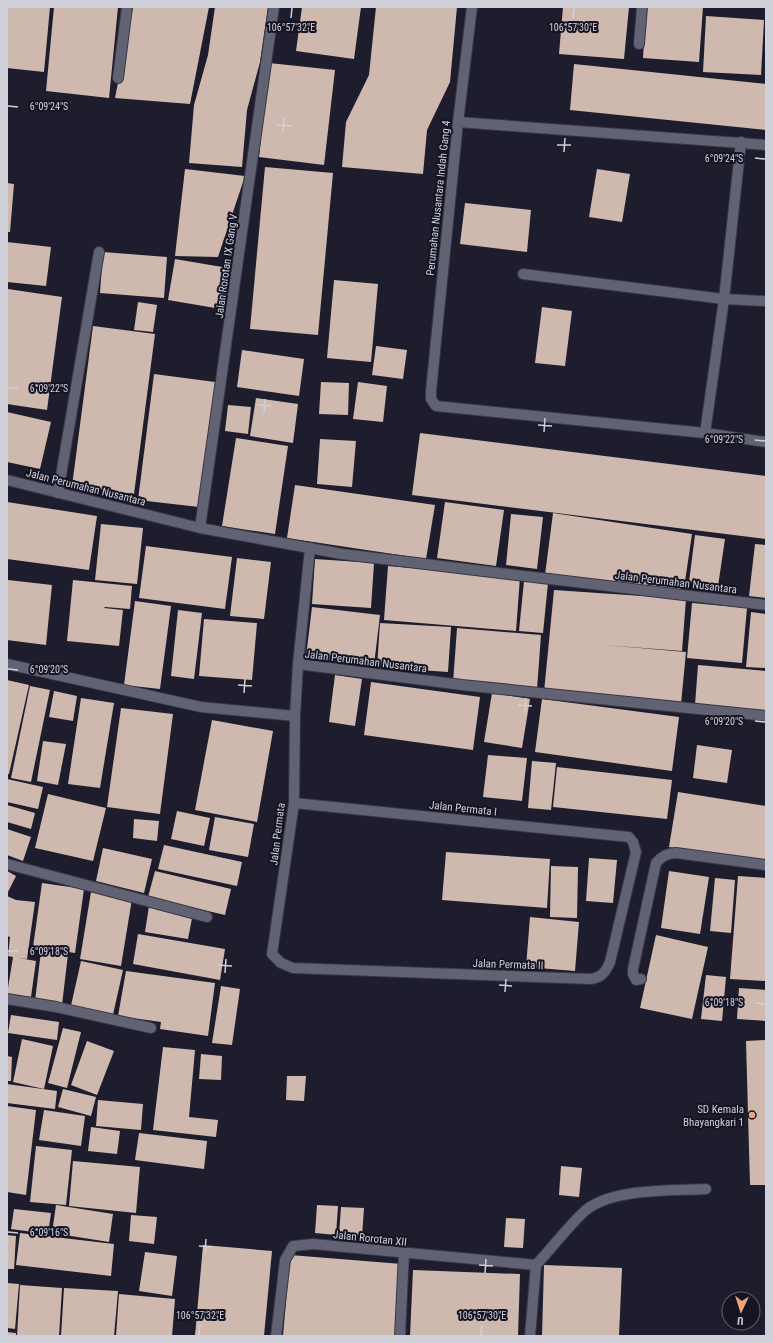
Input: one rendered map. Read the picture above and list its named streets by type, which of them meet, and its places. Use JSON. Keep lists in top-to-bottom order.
{
  "streets": {
    "street": [
      "Perumahan Nusantara Indah Gang 4",
      "Jalan Rorotan IX Gang V",
      "Jalan Perumahan Nusantara",
      "Jalan Permata I",
      "Jalan Permata",
      "Jalan Permata II",
      "Jalan Rorotan XII"
    ]
  },
  "crossings": [
    ["Jalan Rorotan IX Gang V", "Jalan Perumahan Nusantara"],
    ["Jalan Perumahan Nusantara", "Jalan Permata"],
    ["Jalan Permata I", "Jalan Permata"],
    ["Jalan Permata I", "Jalan Permata II"],
    ["Jalan Permata", "Jalan Permata II"]
  ],
  "places": ["SD Kemala Bhayangkari 1"],
  "north": "bottom",
  "coordinates": [
    "106°57'32\"E",
    "106°57'30\"E",
    "6°09'24\"S",
    "6°09'22\"S",
    "6°09'20\"S",
    "6°09'18\"S",
    "6°09'16\"S"
  ]
}
